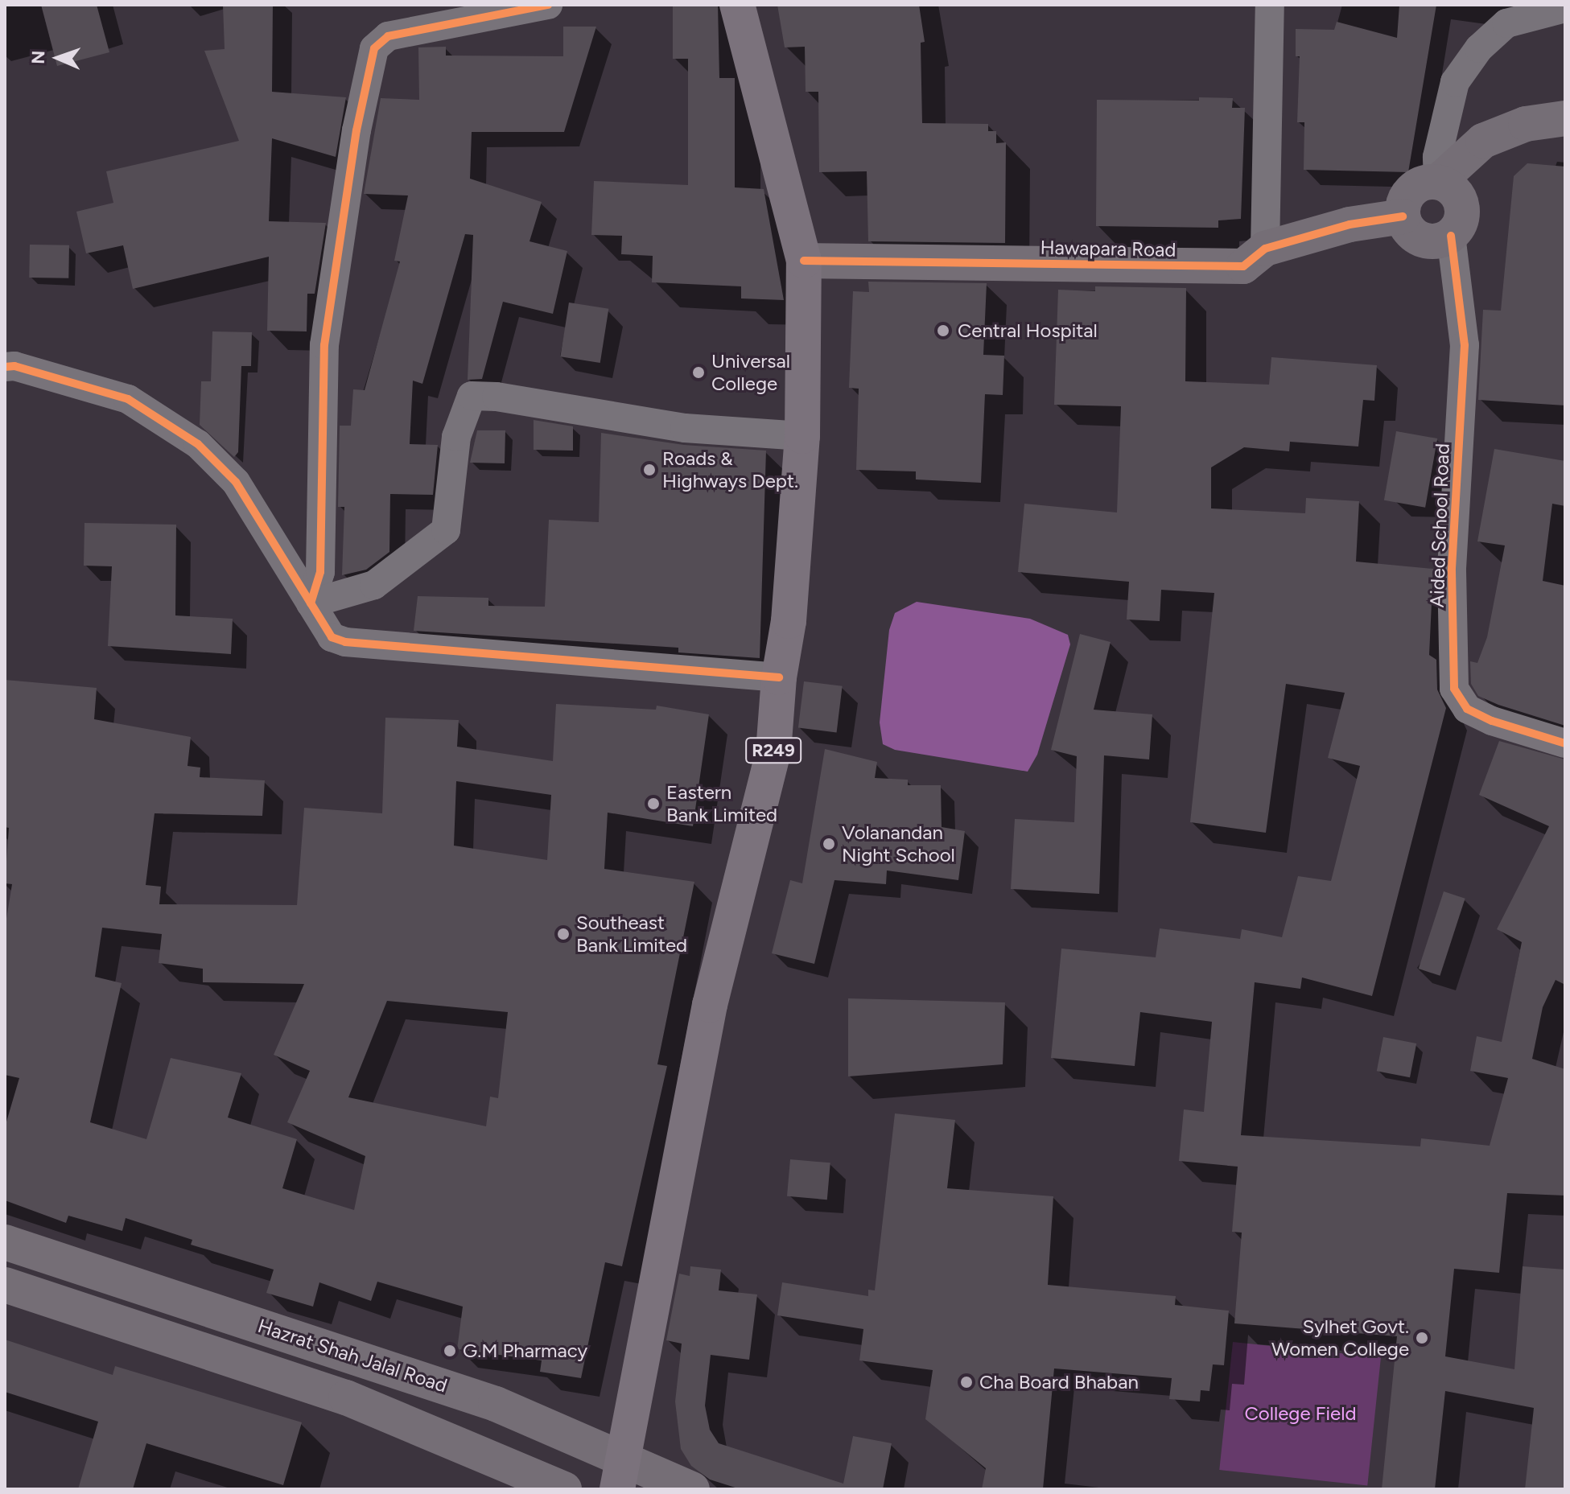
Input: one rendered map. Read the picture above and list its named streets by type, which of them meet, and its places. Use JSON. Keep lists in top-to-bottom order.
{
  "streets": {
    "main road": ["Hawapara Road", "R249", "Hazrat Shah Jalal Road"],
    "street": ["Aided School Road"]
  },
  "crossings": [
    ["Hawapara Road", "Aided School Road"],
    ["Hawapara Road", "R249"],
    ["R249", "Hazrat Shah Jalal Road"]
  ],
  "parks": ["College Field"],
  "places": [
    "Central Hospital",
    "Universal College",
    "Roads & Highways Dept.",
    "Eastern Bank Limited",
    "Volanandan Night School",
    "Southeast Bank Limited",
    "Sylhet Govt. Women College",
    "G.M Pharmacy",
    "Cha Board Bhaban"
  ],
  "north": "left"
}
